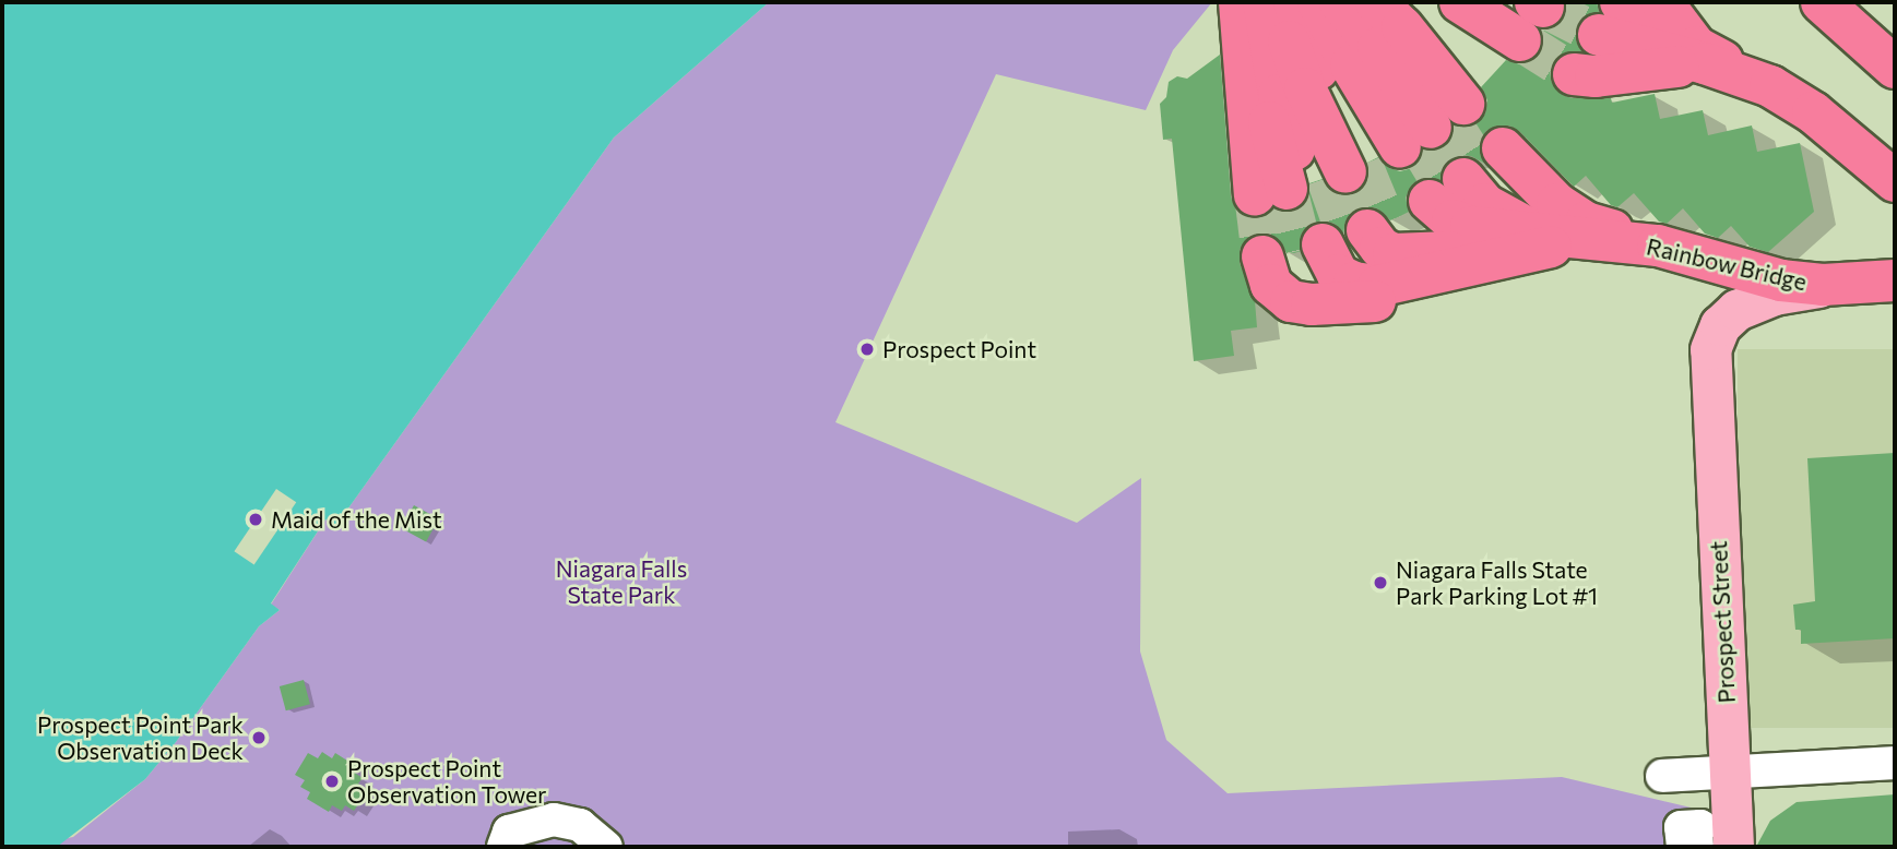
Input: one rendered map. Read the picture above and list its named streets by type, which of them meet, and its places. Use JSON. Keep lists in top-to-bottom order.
{
  "streets": {
    "highway": ["Rainbow Bridge"],
    "main road": ["Prospect Street"]
  },
  "crossings": [
    ["Rainbow Bridge", "Prospect Street"]
  ],
  "parks": ["Niagara Falls State Park"],
  "places": [
    "Prospect Point",
    "Maid of the Mist",
    "Niagara Falls State Park Parking Lot #1",
    "Prospect Point Park Observation Deck",
    "Prospect Point Observation Tower"
  ]
}
